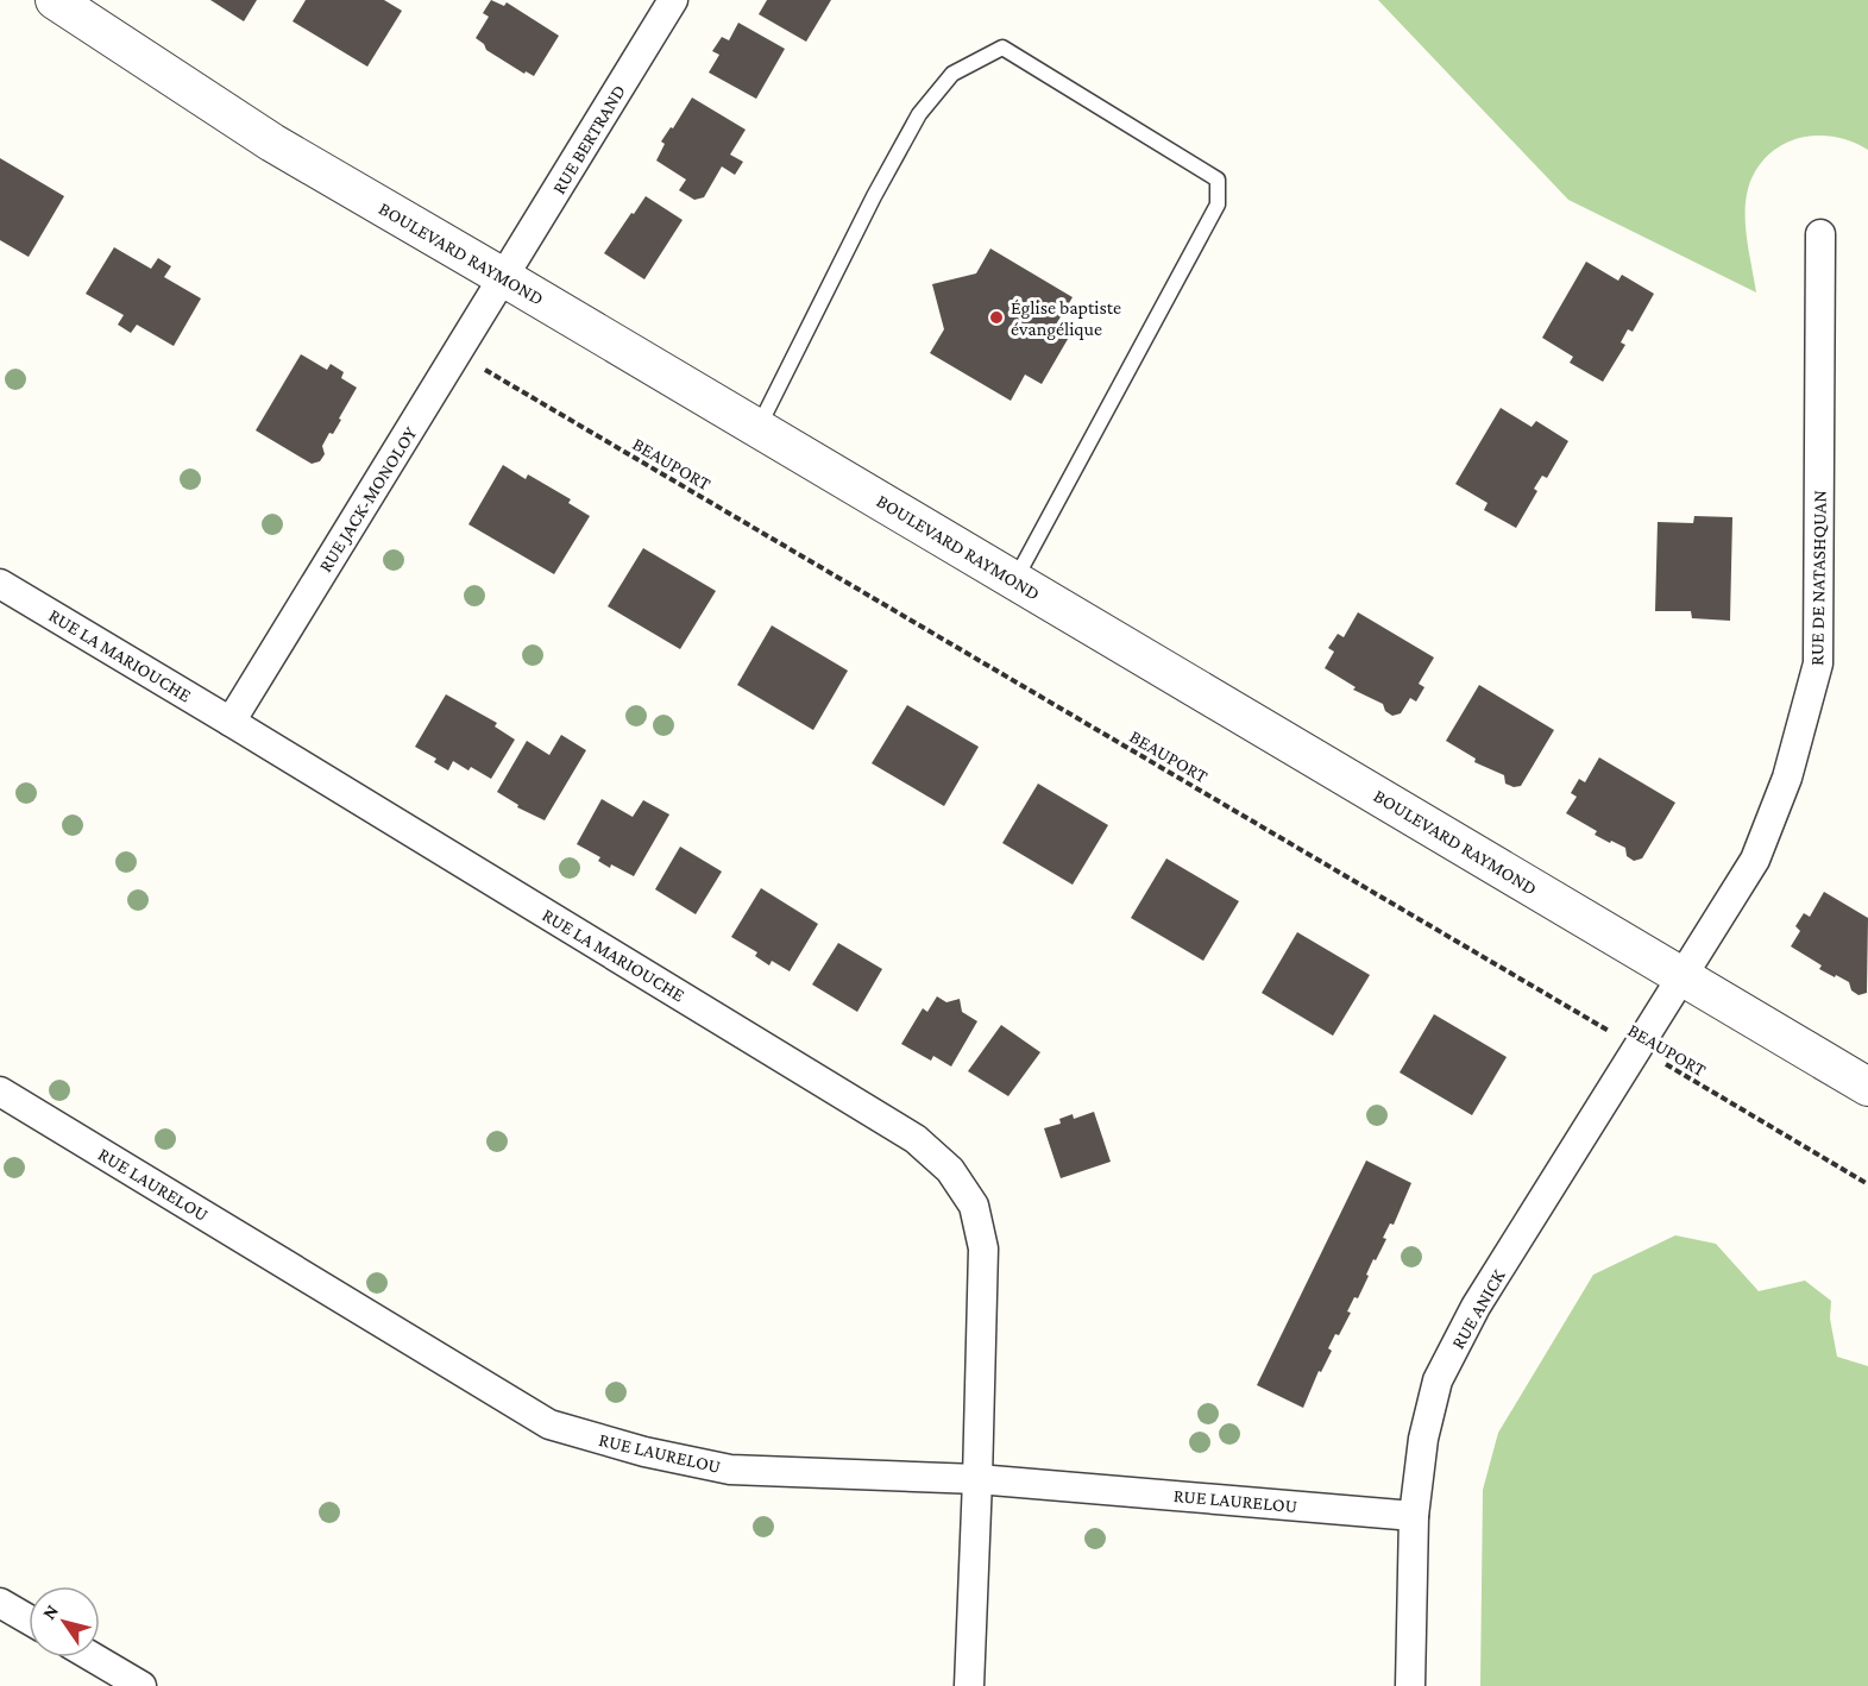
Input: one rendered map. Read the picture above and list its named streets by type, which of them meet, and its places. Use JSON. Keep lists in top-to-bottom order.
{
  "streets": {
    "street": [
      "RUE BERTRAND",
      "BOULEVARD RAYMOND",
      "RUE JACK-MONOLOY",
      "RUE DE NATASHQUAN",
      "RUE LA MARIOUCHE",
      "RUE LAURELOU",
      "RUE ANICK"
    ],
    "path": ["BEAUPORT"]
  },
  "crossings": [
    ["RUE BERTRAND", "BOULEVARD RAYMOND"],
    ["RUE BERTRAND", "RUE JACK-MONOLOY"],
    ["BOULEVARD RAYMOND", "RUE JACK-MONOLOY"],
    ["BOULEVARD RAYMOND", "RUE DE NATASHQUAN"],
    ["BOULEVARD RAYMOND", "RUE ANICK"],
    ["BEAUPORT", "RUE JACK-MONOLOY"],
    ["BEAUPORT", "RUE ANICK"],
    ["RUE JACK-MONOLOY", "RUE LA MARIOUCHE"],
    ["RUE DE NATASHQUAN", "RUE ANICK"],
    ["RUE LA MARIOUCHE", "RUE LAURELOU"],
    ["RUE LAURELOU", "RUE ANICK"]
  ],
  "places": ["Église baptiste évangélique"],
  "north": "top left"
}
